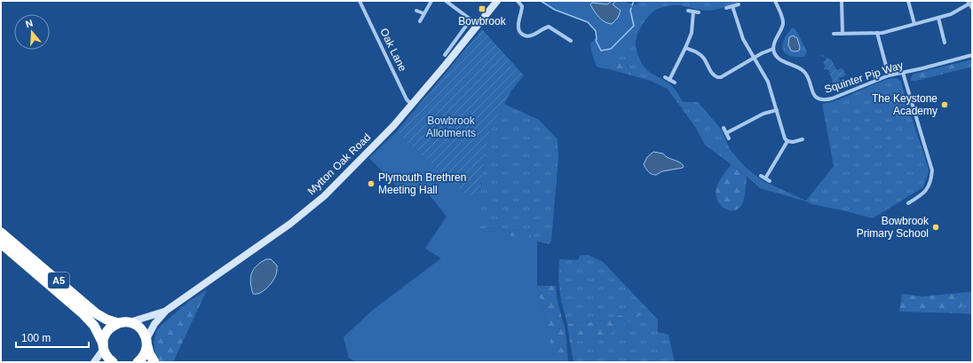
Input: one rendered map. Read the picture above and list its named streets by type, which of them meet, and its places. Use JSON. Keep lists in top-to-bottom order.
{
  "streets": {
    "highway": ["A5"],
    "main road": ["Mytton Oak Road"],
    "street": ["Oak Lane", "Squinter Pip Way"]
  },
  "crossings": [
    ["Oak Lane", "Mytton Oak Road"]
  ],
  "parks": ["Bowbrook Allotments"],
  "places": {
    "transit": ["Bowbrook"],
    "other": ["The Keystone Academy", "Plymouth Brethren Meeting Hall", "Bowbrook Primary School"]
  },
  "scale_bar": "100 m",
  "north": "top"
}
